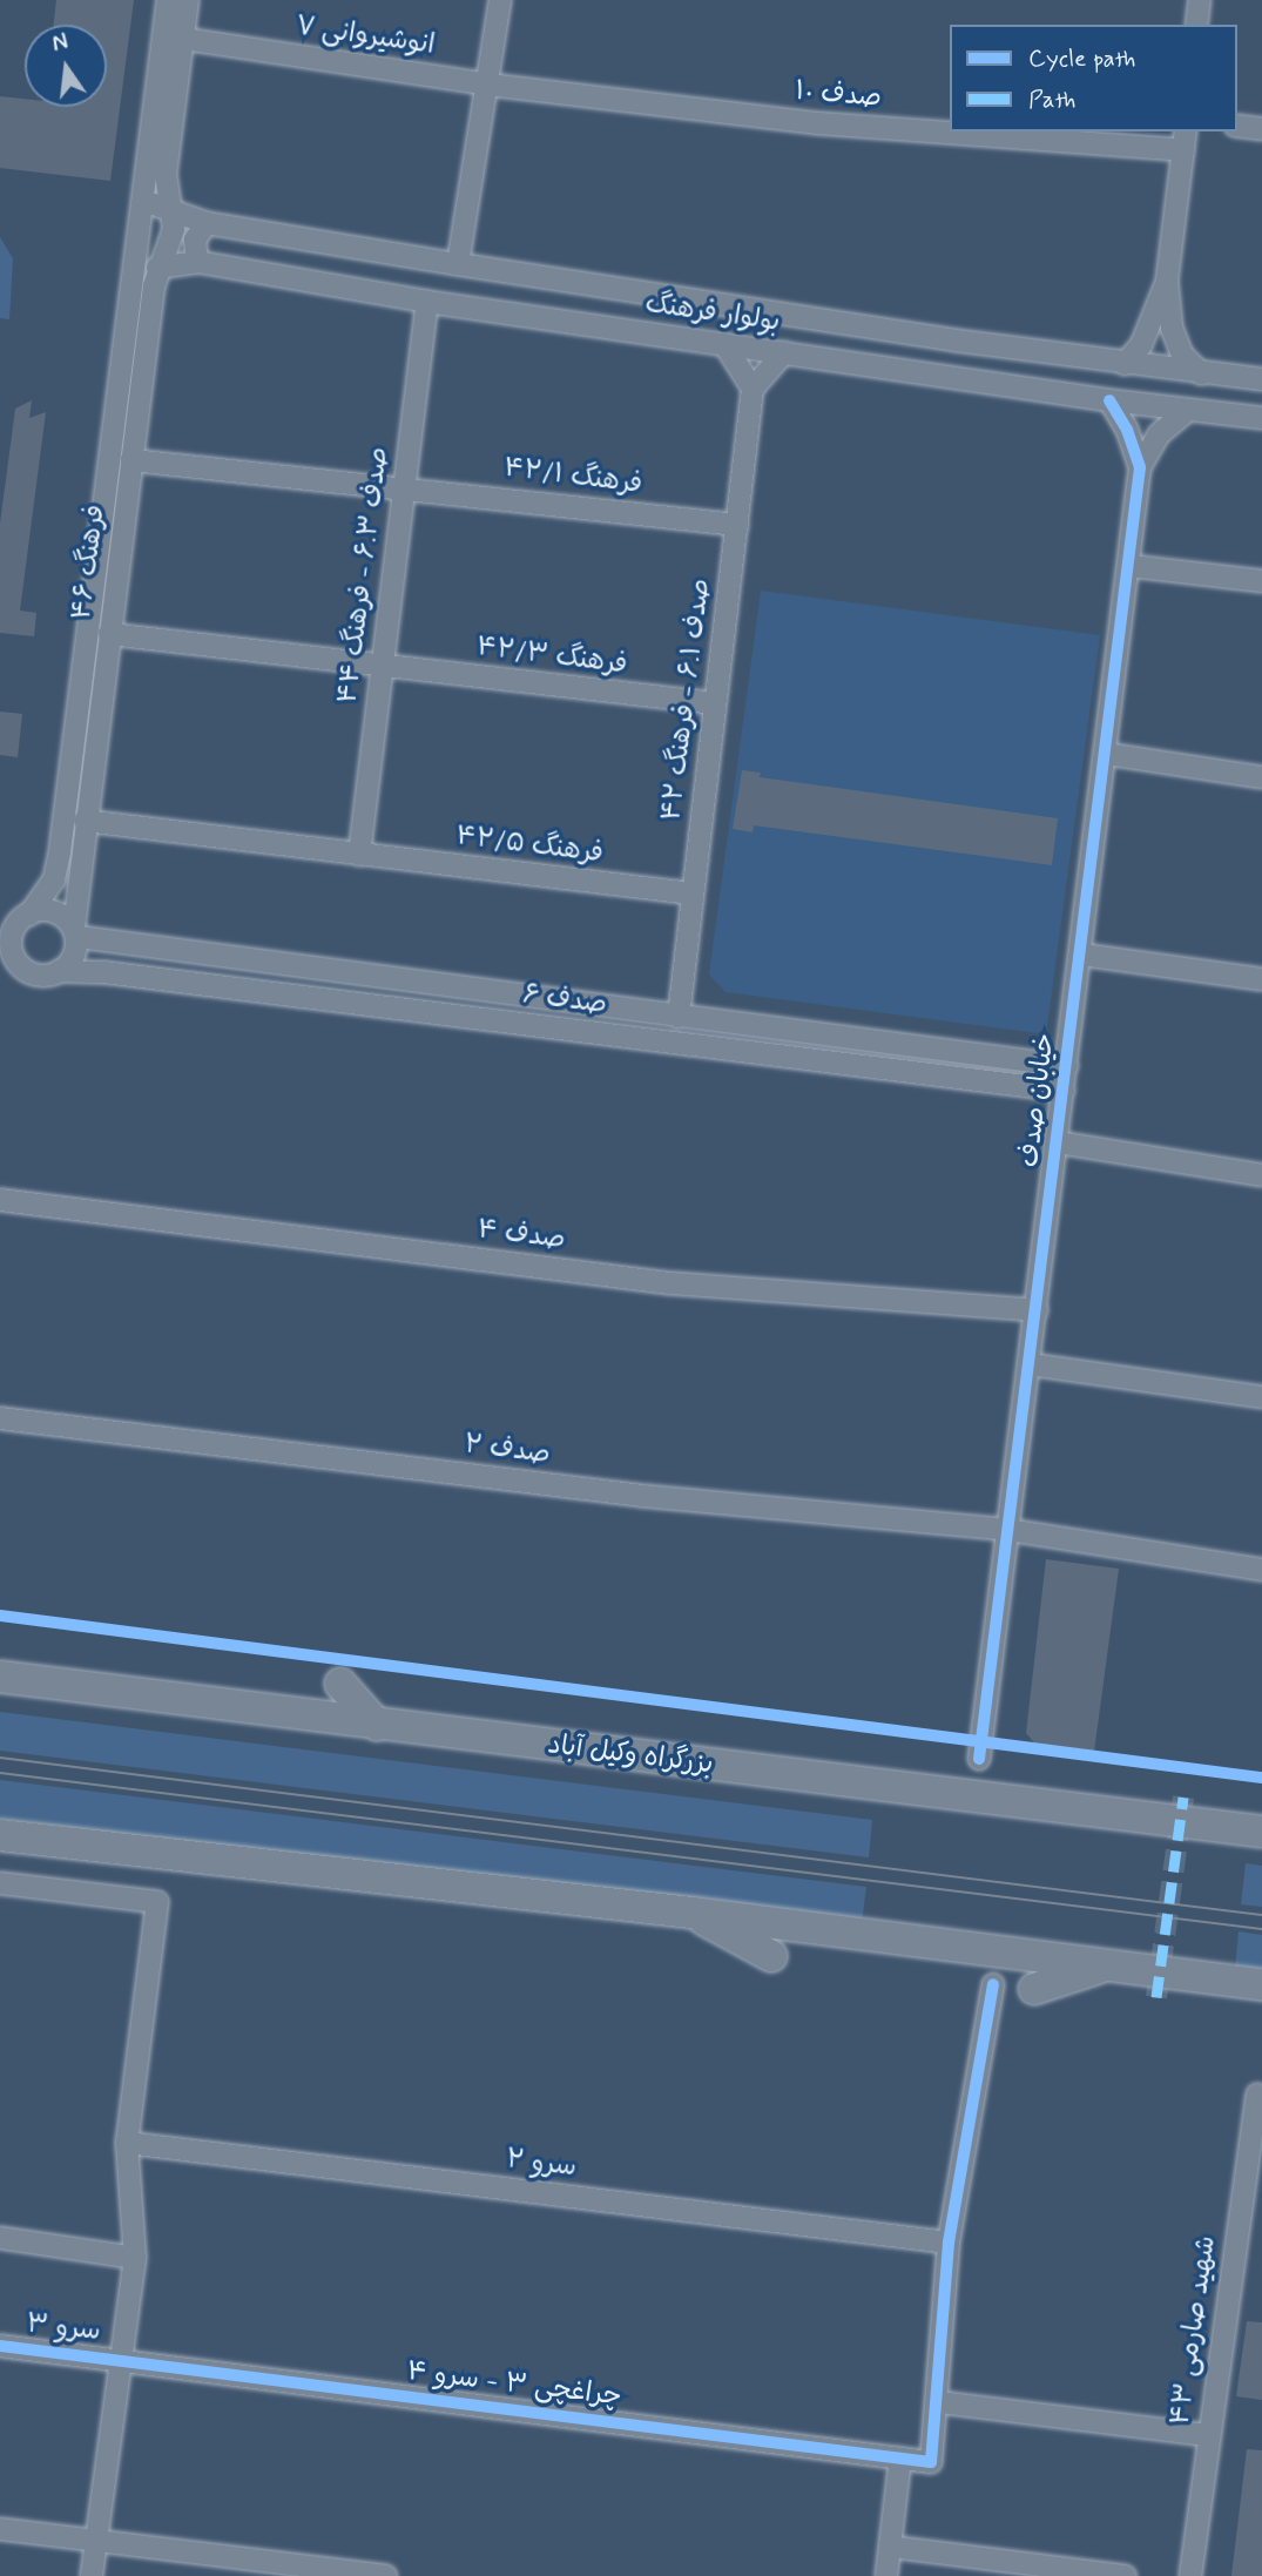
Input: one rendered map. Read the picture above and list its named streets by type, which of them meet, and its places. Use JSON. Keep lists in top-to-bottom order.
{
  "streets": {
    "highway": ["بزرگراه وکیل آباد"],
    "street": [
      "انوشیروانی ۷",
      "صدف ۱۰",
      "بولوار فرهنگ",
      "فرهنگ ۴۲/۱",
      "فرهنگ ۴۶",
      "صدف ۶.۳ - فرهنگ ۴۴",
      "فرهنگ ۴۲/۳",
      "صدف ۶.۱ - فرهنگ ۴۲",
      "فرهنگ ۴۲/۵",
      "صدف ۶",
      "خیابان صدف",
      "صدف ۴",
      "صدف ۲",
      "سرو ۲",
      "سرو ۳",
      "شهید صارمی ۴۳",
      "چراغچی ۳ - سرو ۴"
    ]
  },
  "crossings": [
    ["انوشیروانی ۷", "صدف ۱۰"],
    ["انوشیروانی ۷", "فرهنگ ۴۶"],
    ["بولوار فرهنگ", "فرهنگ ۴۶"],
    ["بولوار فرهنگ", "صدف ۶.۳ - فرهنگ ۴۴"],
    ["فرهنگ ۴۲/۱", "فرهنگ ۴۶"],
    ["فرهنگ ۴۲/۱", "صدف ۶.۳ - فرهنگ ۴۴"],
    ["فرهنگ ۴۲/۱", "صدف ۶.۱ - فرهنگ ۴۲"],
    ["فرهنگ ۴۶", "فرهنگ ۴۲/۳"],
    ["فرهنگ ۴۶", "فرهنگ ۴۲/۵"],
    ["فرهنگ ۴۶", "صدف ۶"],
    ["صدف ۶.۳ - فرهنگ ۴۴", "فرهنگ ۴۲/۳"],
    ["صدف ۶.۳ - فرهنگ ۴۴", "فرهنگ ۴۲/۵"],
    ["فرهنگ ۴۲/۳", "صدف ۶.۱ - فرهنگ ۴۲"],
    ["صدف ۶.۱ - فرهنگ ۴۲", "فرهنگ ۴۲/۵"],
    ["صدف ۶.۱ - فرهنگ ۴۲", "صدف ۶"],
    ["صدف ۶", "خیابان صدف"],
    ["خیابان صدف", "صدف ۴"],
    ["خیابان صدف", "صدف ۲"],
    ["سرو ۳", "چراغچی ۳ - سرو ۴"]
  ],
  "legend": ["Cycle path", "Path"],
  "north": "top"
}
